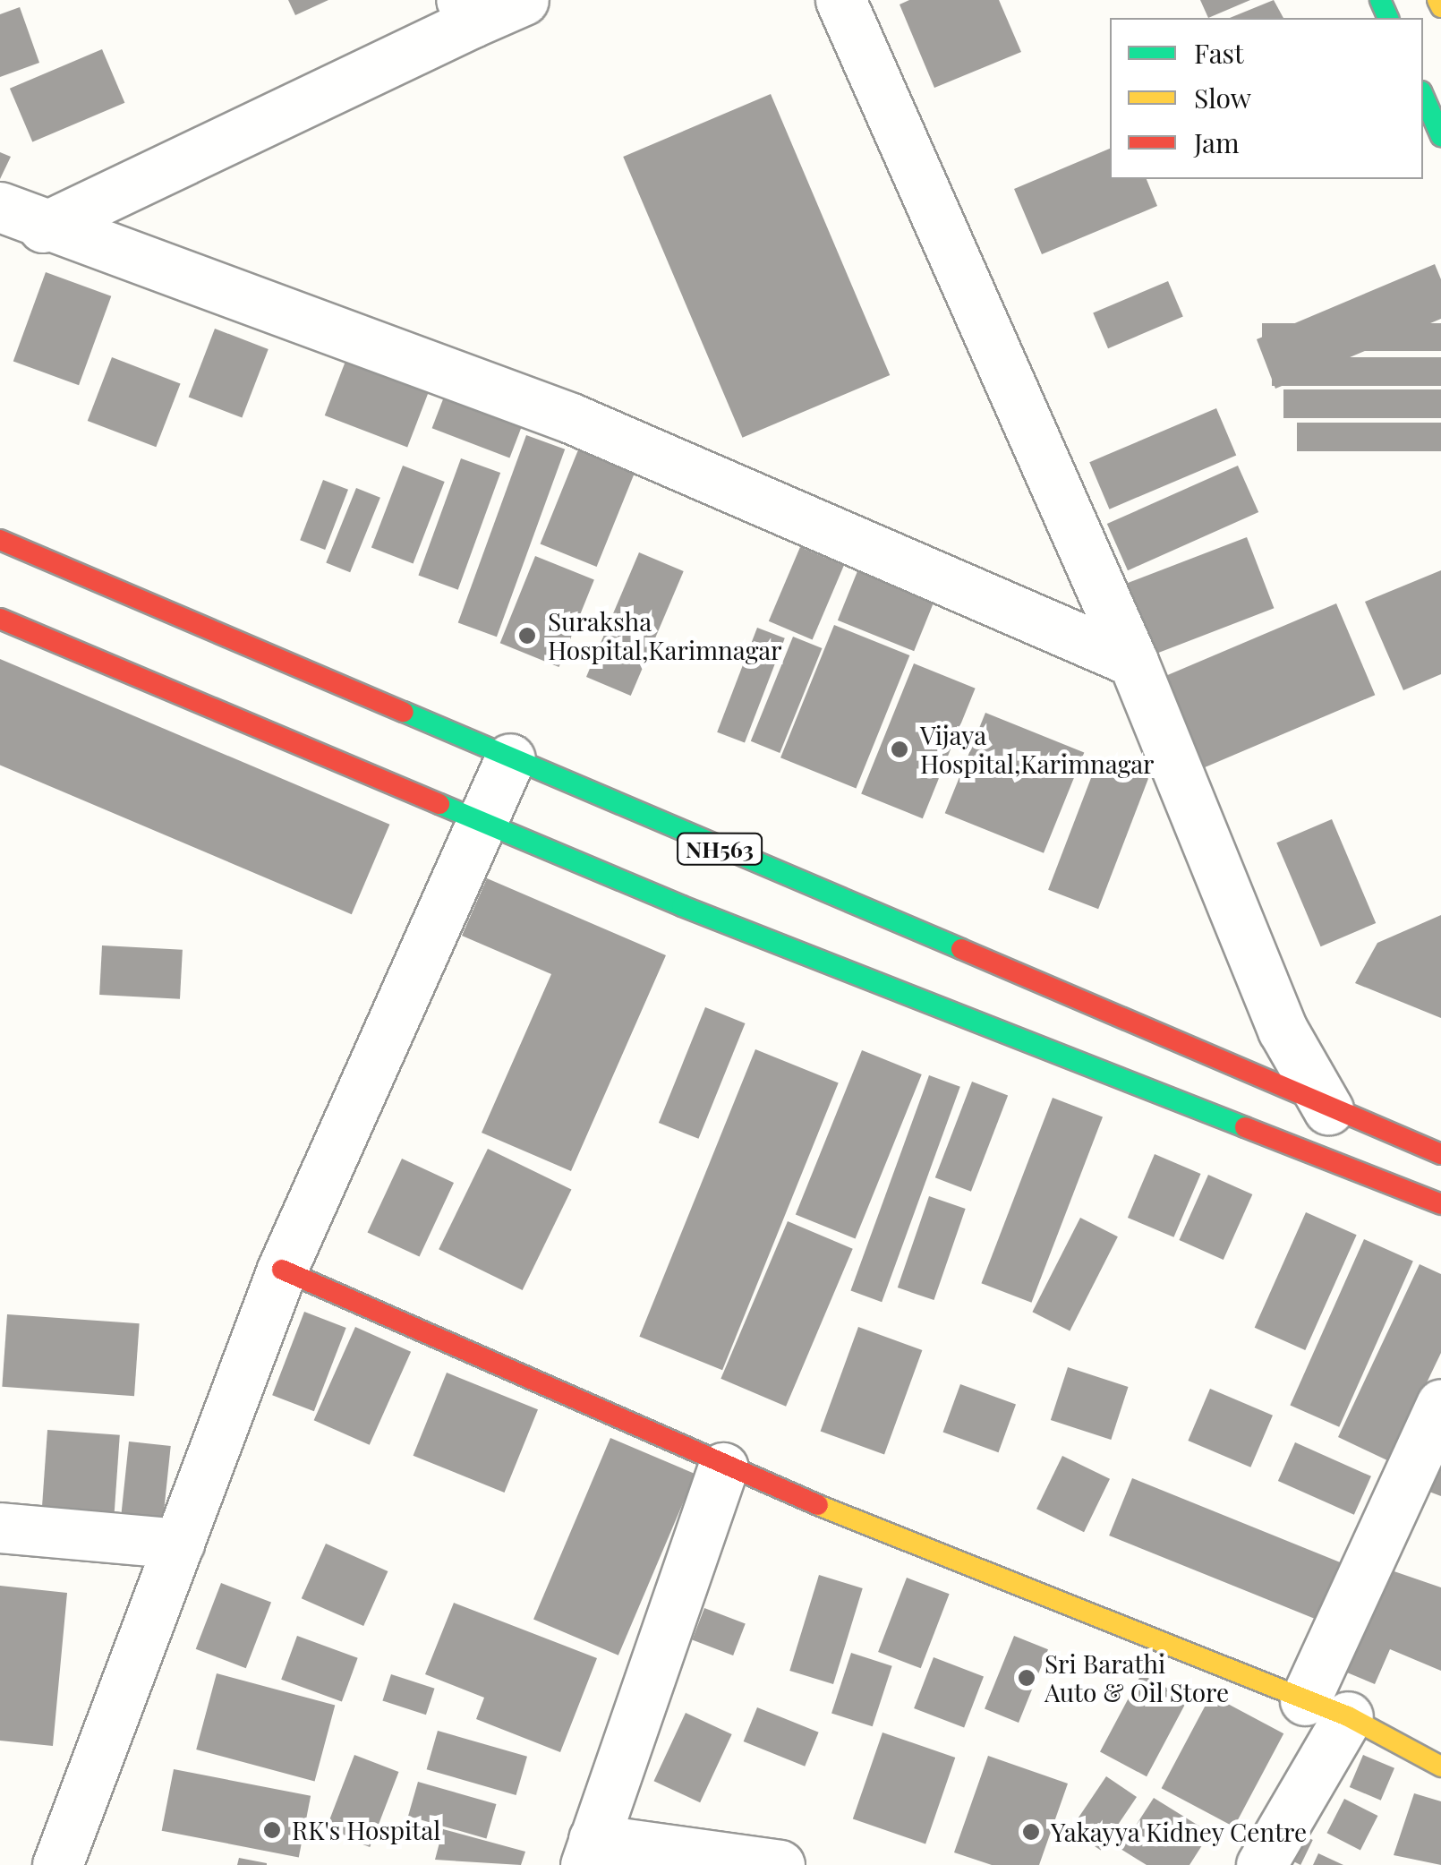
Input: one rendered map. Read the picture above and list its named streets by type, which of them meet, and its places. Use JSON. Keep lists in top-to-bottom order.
{
  "streets": {
    "main road": ["NH563"]
  },
  "places": [
    "Suraksha Hospital,Karimnagar",
    "Vijaya Hospital,Karimnagar",
    "Sri Barathi Auto & Oil Store",
    "RK's Hospital",
    "Yakayya Kidney Centre"
  ],
  "legend": ["Fast", "Slow", "Jam"]
}
